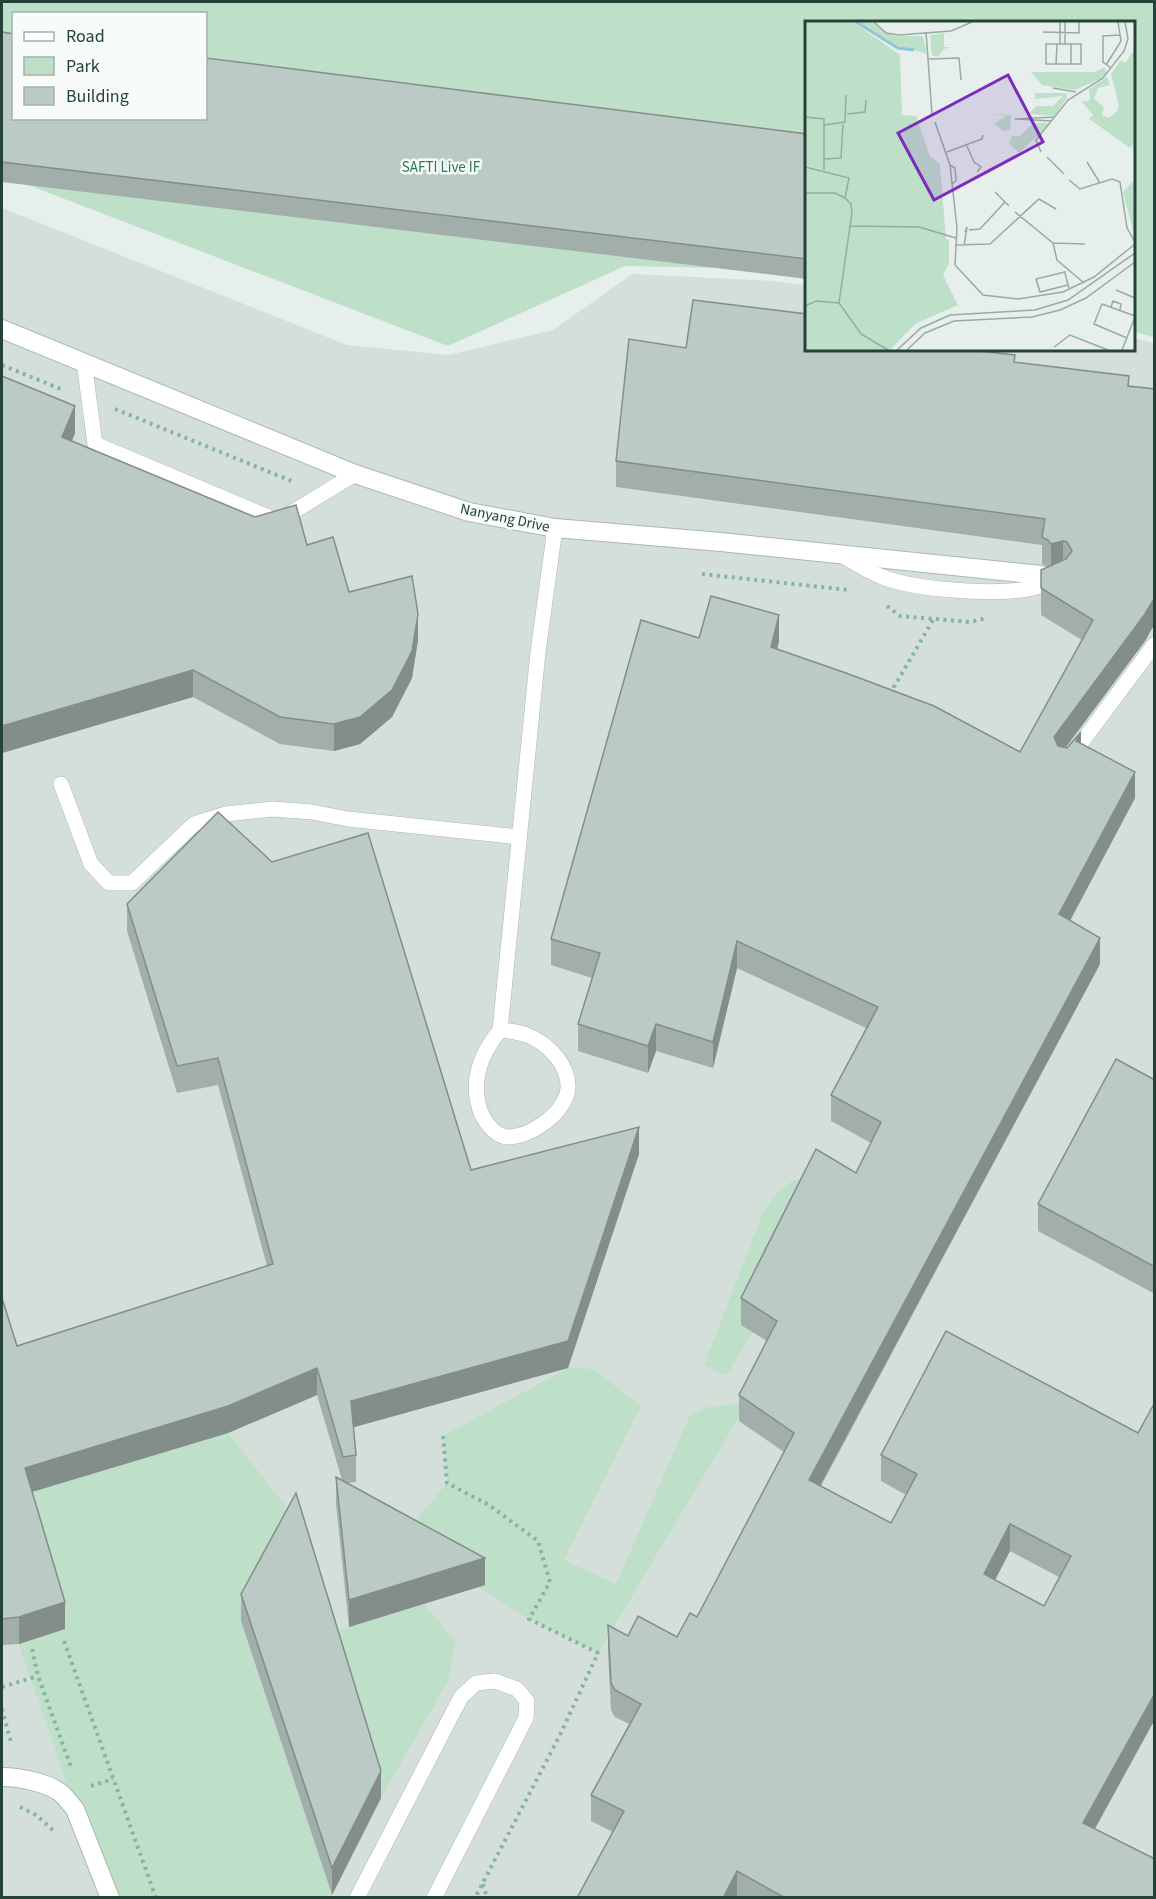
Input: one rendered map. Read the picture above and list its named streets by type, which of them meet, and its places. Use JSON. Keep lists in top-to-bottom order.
{
  "streets": {
    "street": ["Nanyang Drive"]
  },
  "parks": ["SAFTI Live IF"],
  "legend": ["Road", "Park", "Building"]
}
